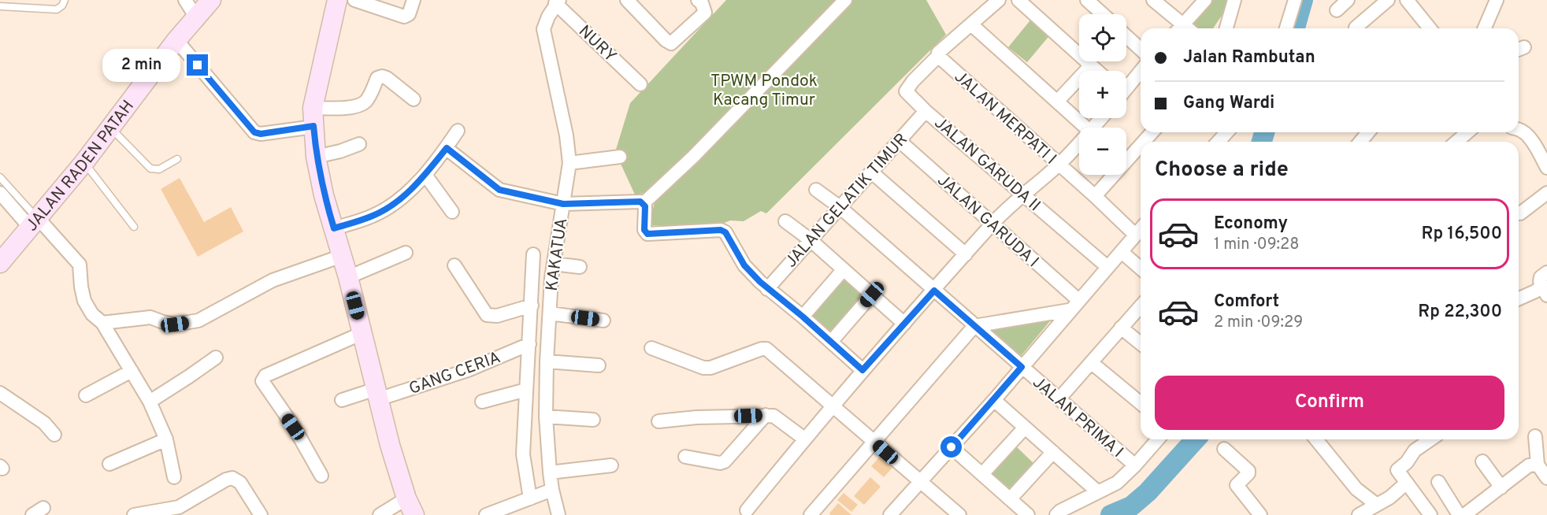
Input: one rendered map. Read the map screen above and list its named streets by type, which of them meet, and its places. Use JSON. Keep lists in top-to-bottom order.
{
  "streets": {
    "street": [
      "NURY",
      "JALAN MERPATI I",
      "JALAN GARUDA II",
      "JALAN RADEN PATAH",
      "JALAN GELATIK TIMUR",
      "JALAN GARUDA I",
      "KAKATUA",
      "GANG CERIA",
      "JALAN PRIMA I"
    ]
  },
  "crossings": [
    ["NURY", "KAKATUA"],
    ["JALAN MERPATI I", "JALAN GARUDA II"],
    ["JALAN GARUDA II", "JALAN GELATIK TIMUR"],
    ["JALAN GELATIK TIMUR", "JALAN GARUDA I"],
    ["JALAN GELATIK TIMUR", "JALAN PRIMA I"]
  ],
  "parks": ["TPWM Pondok Kacang Timur"],
  "page": {
    "map_buttons": ["+", "−"],
    "banner": ["Jalan Rambutan", "Gang Wardi"],
    "bubble": "2 min",
    "heading": "Choose a ride",
    "list": [
      {
        "name": "Economy",
        "note": "1 min · 09:28",
        "value": "Rp 16,500"
      },
      {
        "name": "Comfort",
        "note": "2 min · 09:29",
        "value": "Rp 22,300"
      }
    ],
    "buttons": "Confirm"
  }
}
